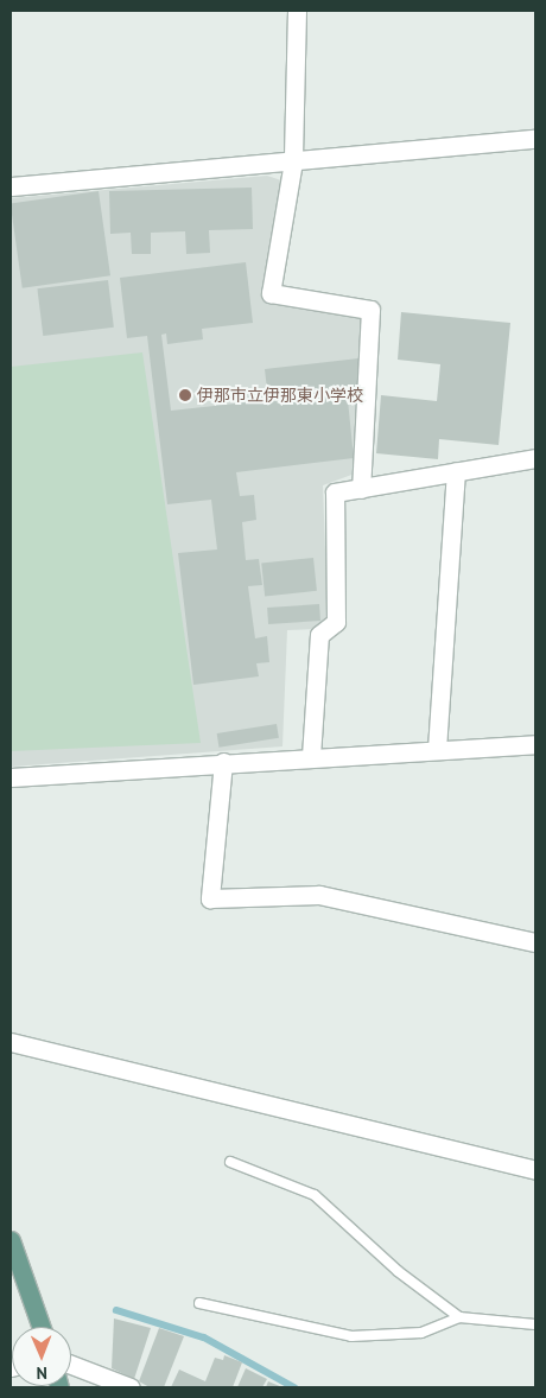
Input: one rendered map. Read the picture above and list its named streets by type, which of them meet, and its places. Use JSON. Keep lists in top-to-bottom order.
{
  "places": ["伊那市立伊那東小学校"],
  "north": "bottom"
}
